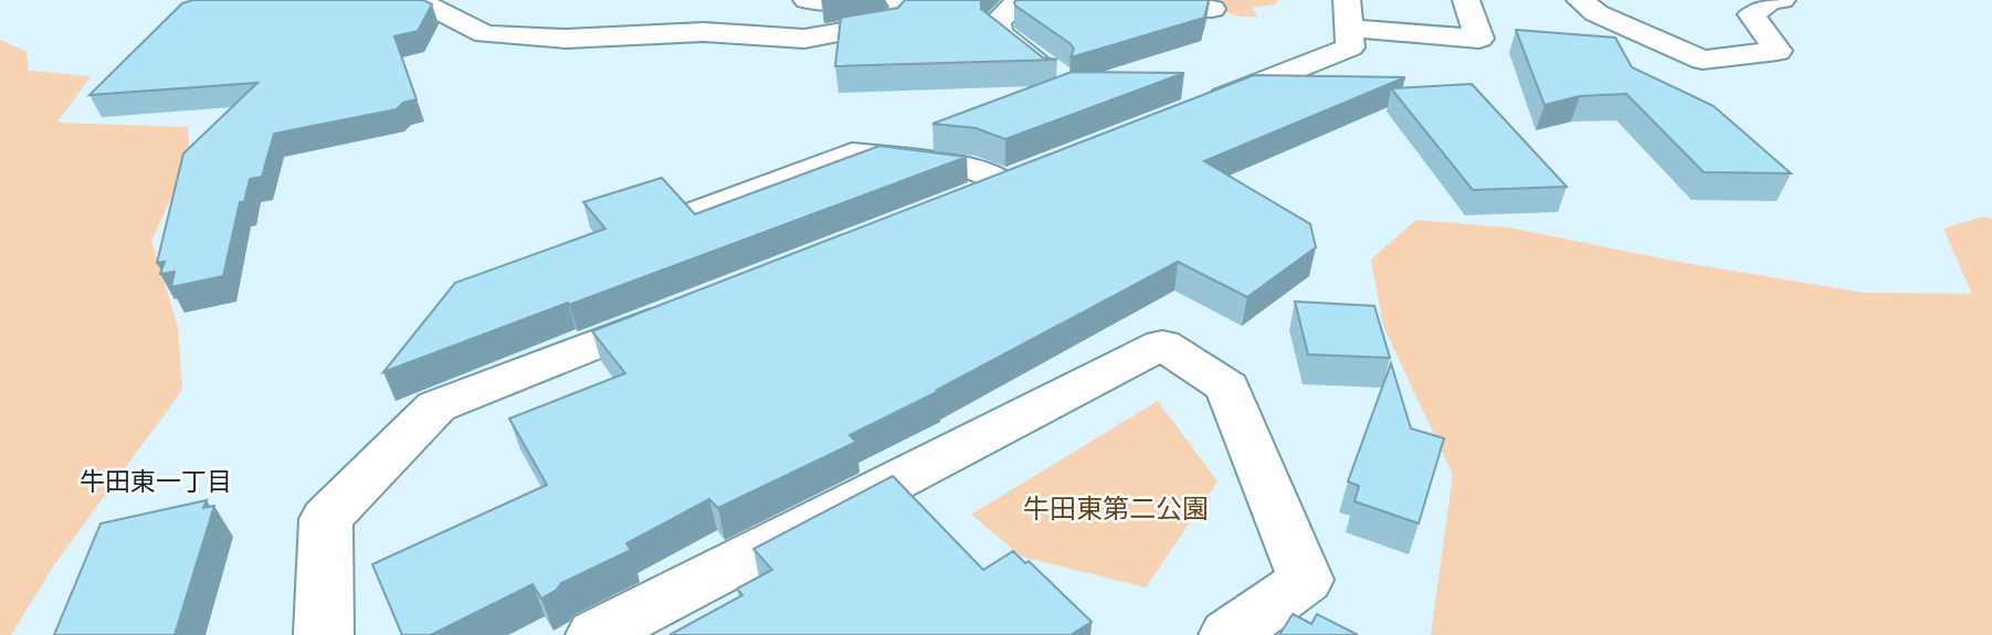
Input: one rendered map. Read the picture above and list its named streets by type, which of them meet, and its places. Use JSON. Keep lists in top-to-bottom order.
{
  "districts": ["牛田東一丁目"],
  "parks": ["牛田東第二公園"]
}
